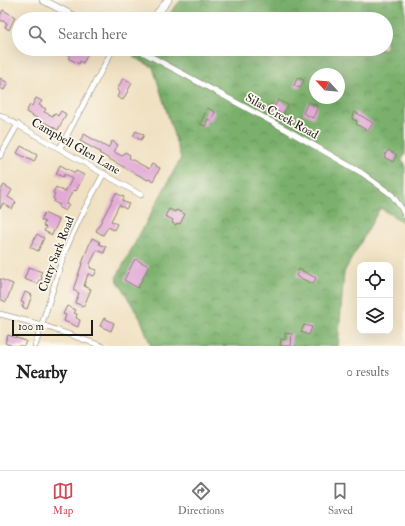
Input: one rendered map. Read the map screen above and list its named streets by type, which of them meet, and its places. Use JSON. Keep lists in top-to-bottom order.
{
  "streets": {
    "street": ["Silas Creek Road", "Campbell Glen Lane", "Cutty Sark Road"]
  },
  "crossings": [
    ["Campbell Glen Lane", "Cutty Sark Road"]
  ],
  "scale_bar": "100 m",
  "north": "top left",
  "page": {
    "search": "Search here",
    "scale": "100 m",
    "heading": ["Nearby", "0 results"],
    "nav": ["Map", "Directions", "Saved"]
  }
}
